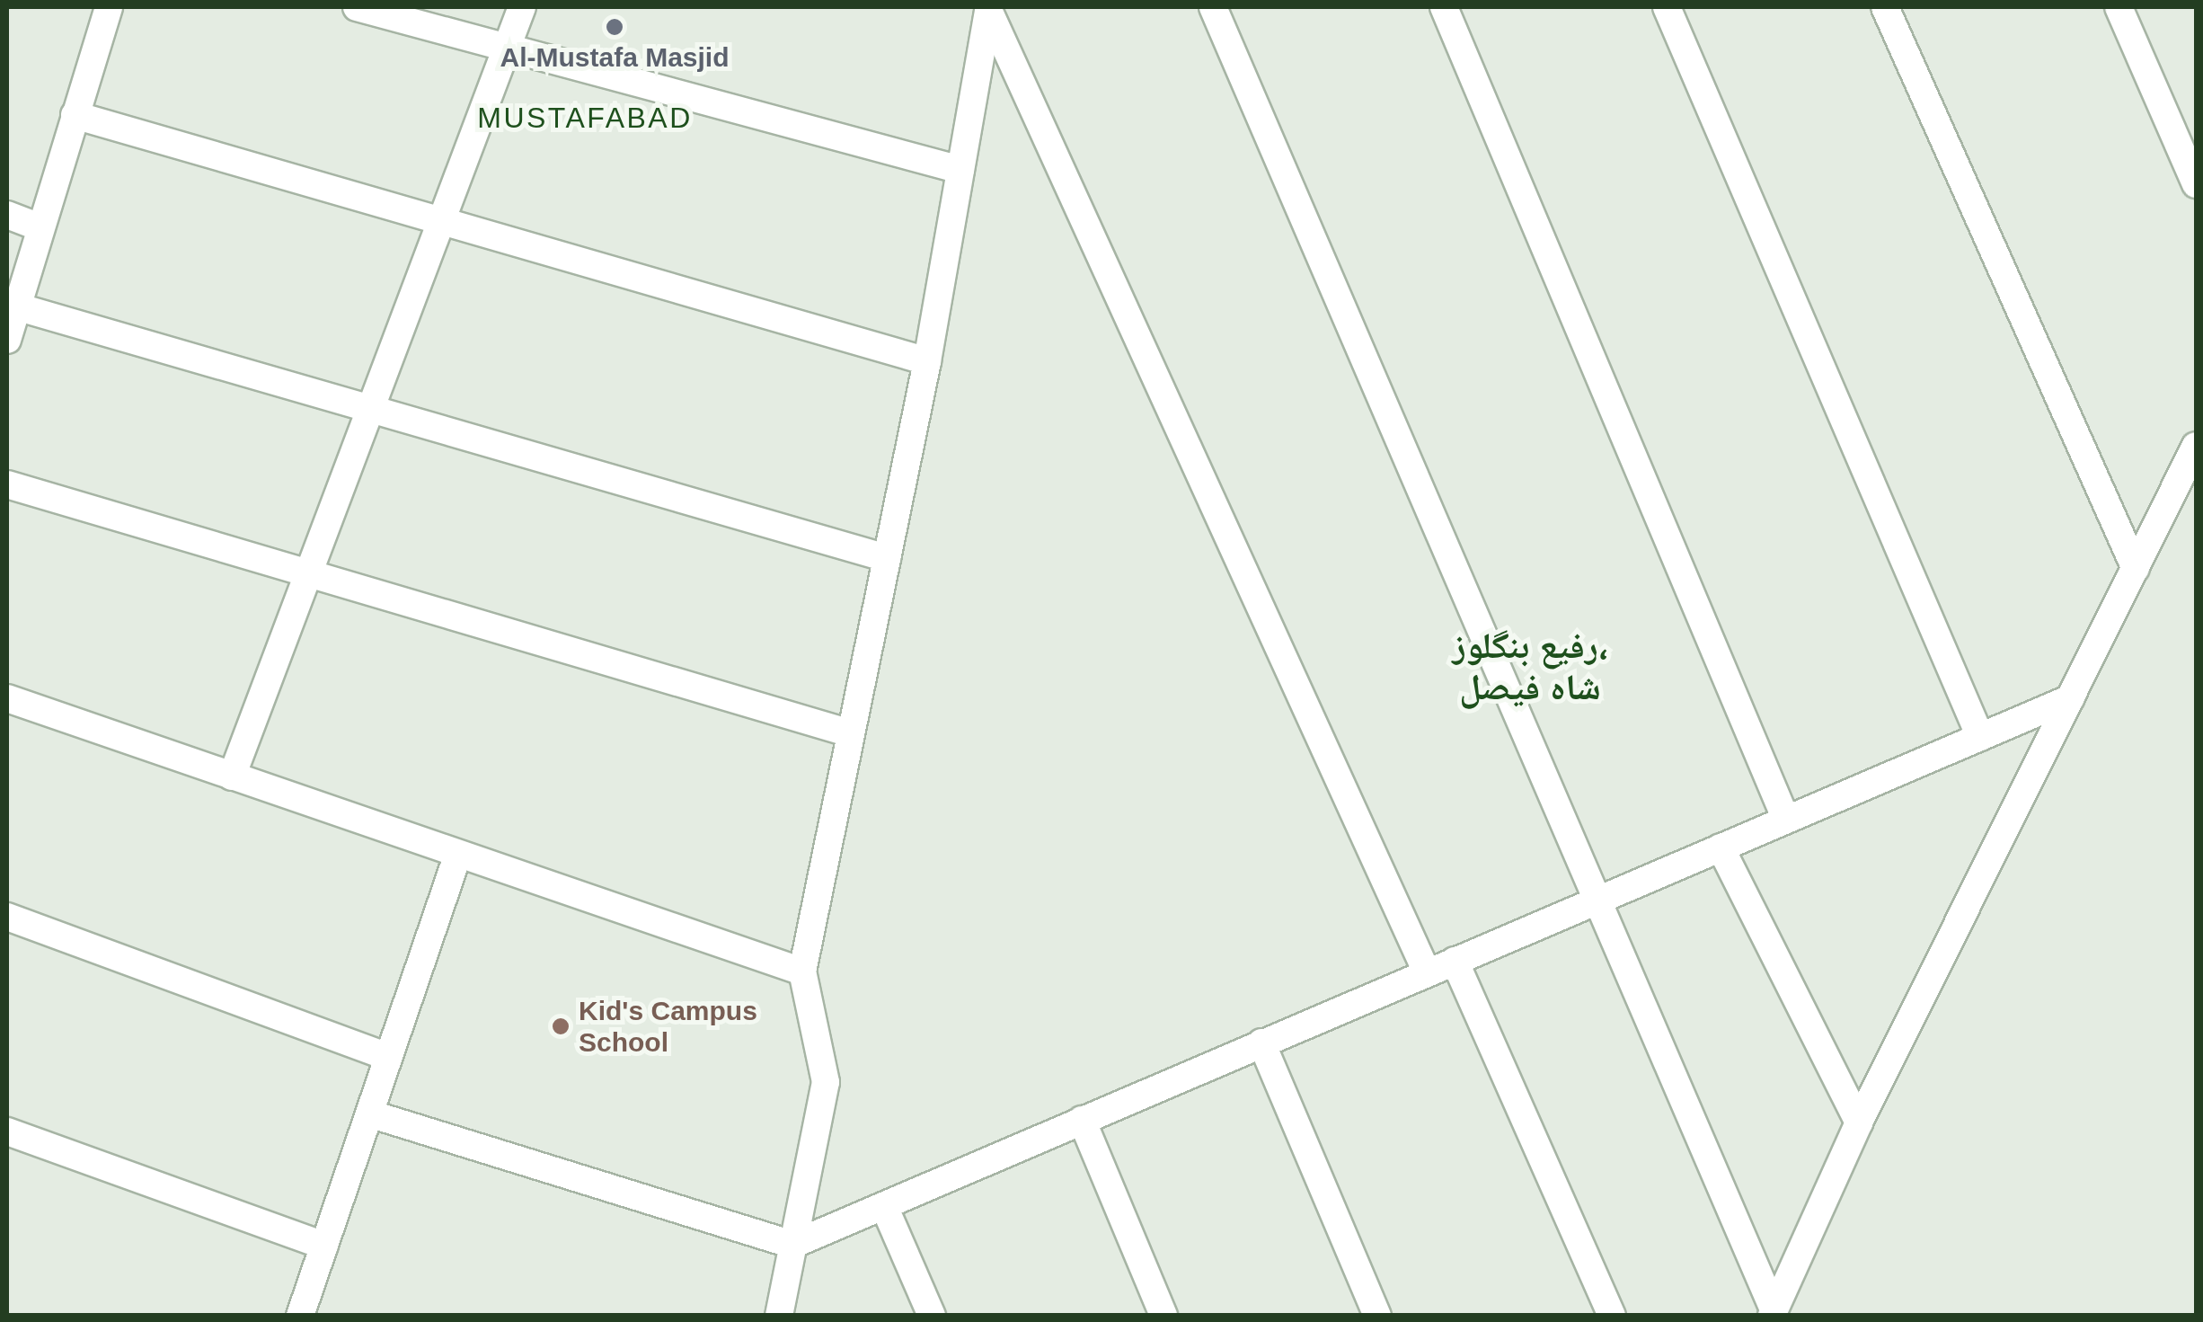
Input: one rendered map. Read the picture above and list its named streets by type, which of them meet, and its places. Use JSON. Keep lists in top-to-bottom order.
{
  "districts": ["MUSTAFABAD", "رفیع بنگلوز، شاہ فیصل"],
  "places": ["Al-Mustafa Masjid", "Kid's Campus School"]
}
